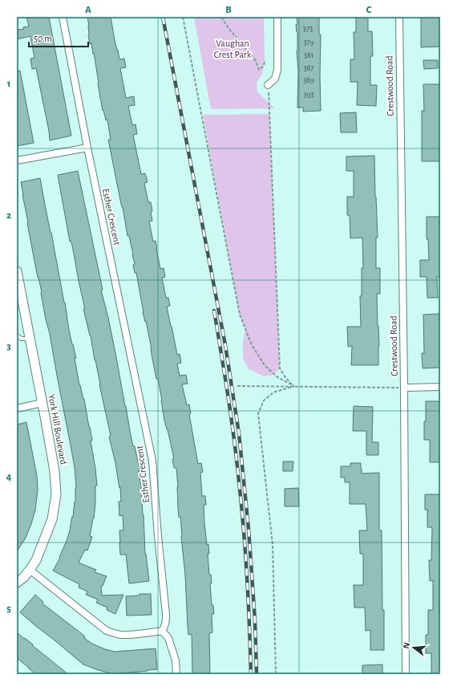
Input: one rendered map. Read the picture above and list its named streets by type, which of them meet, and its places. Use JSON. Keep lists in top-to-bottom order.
{
  "streets": {
    "street": ["Crestwood Road", "Esther Crescent", "York Hill Boulevard"]
  },
  "parks": ["Vaughan Crest Park"],
  "house_numbers": [
    "373",
    "379",
    "381",
    "387",
    "389",
    "393"
  ],
  "scale_bar": "50 m",
  "north": "left",
  "grid": {
    "columns": ["A", "B", "C"],
    "rows": [
      "1",
      "2",
      "3",
      "4",
      "5"
    ]
  }
}
